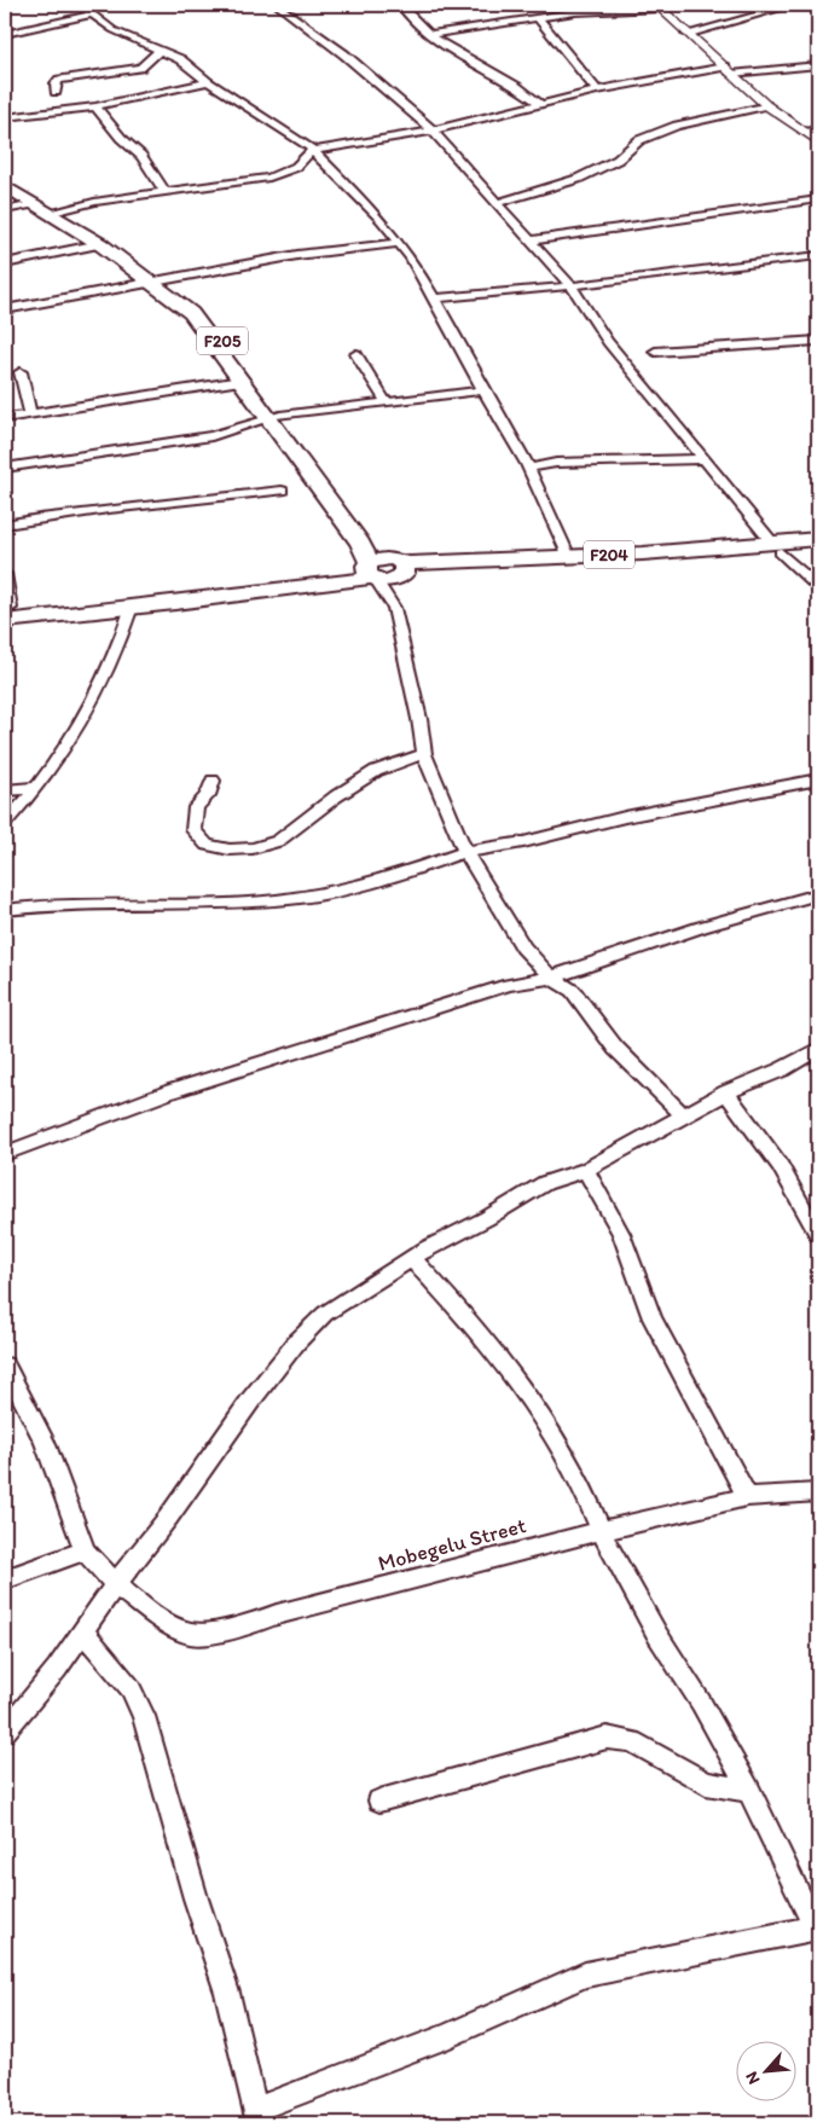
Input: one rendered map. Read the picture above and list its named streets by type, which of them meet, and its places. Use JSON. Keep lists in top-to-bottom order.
{
  "streets": {
    "main road": ["F205", "F204"],
    "street": ["Mobegelu Street"]
  },
  "crossings": [
    ["F205", "F204"]
  ],
  "north": "bottom left"
}
